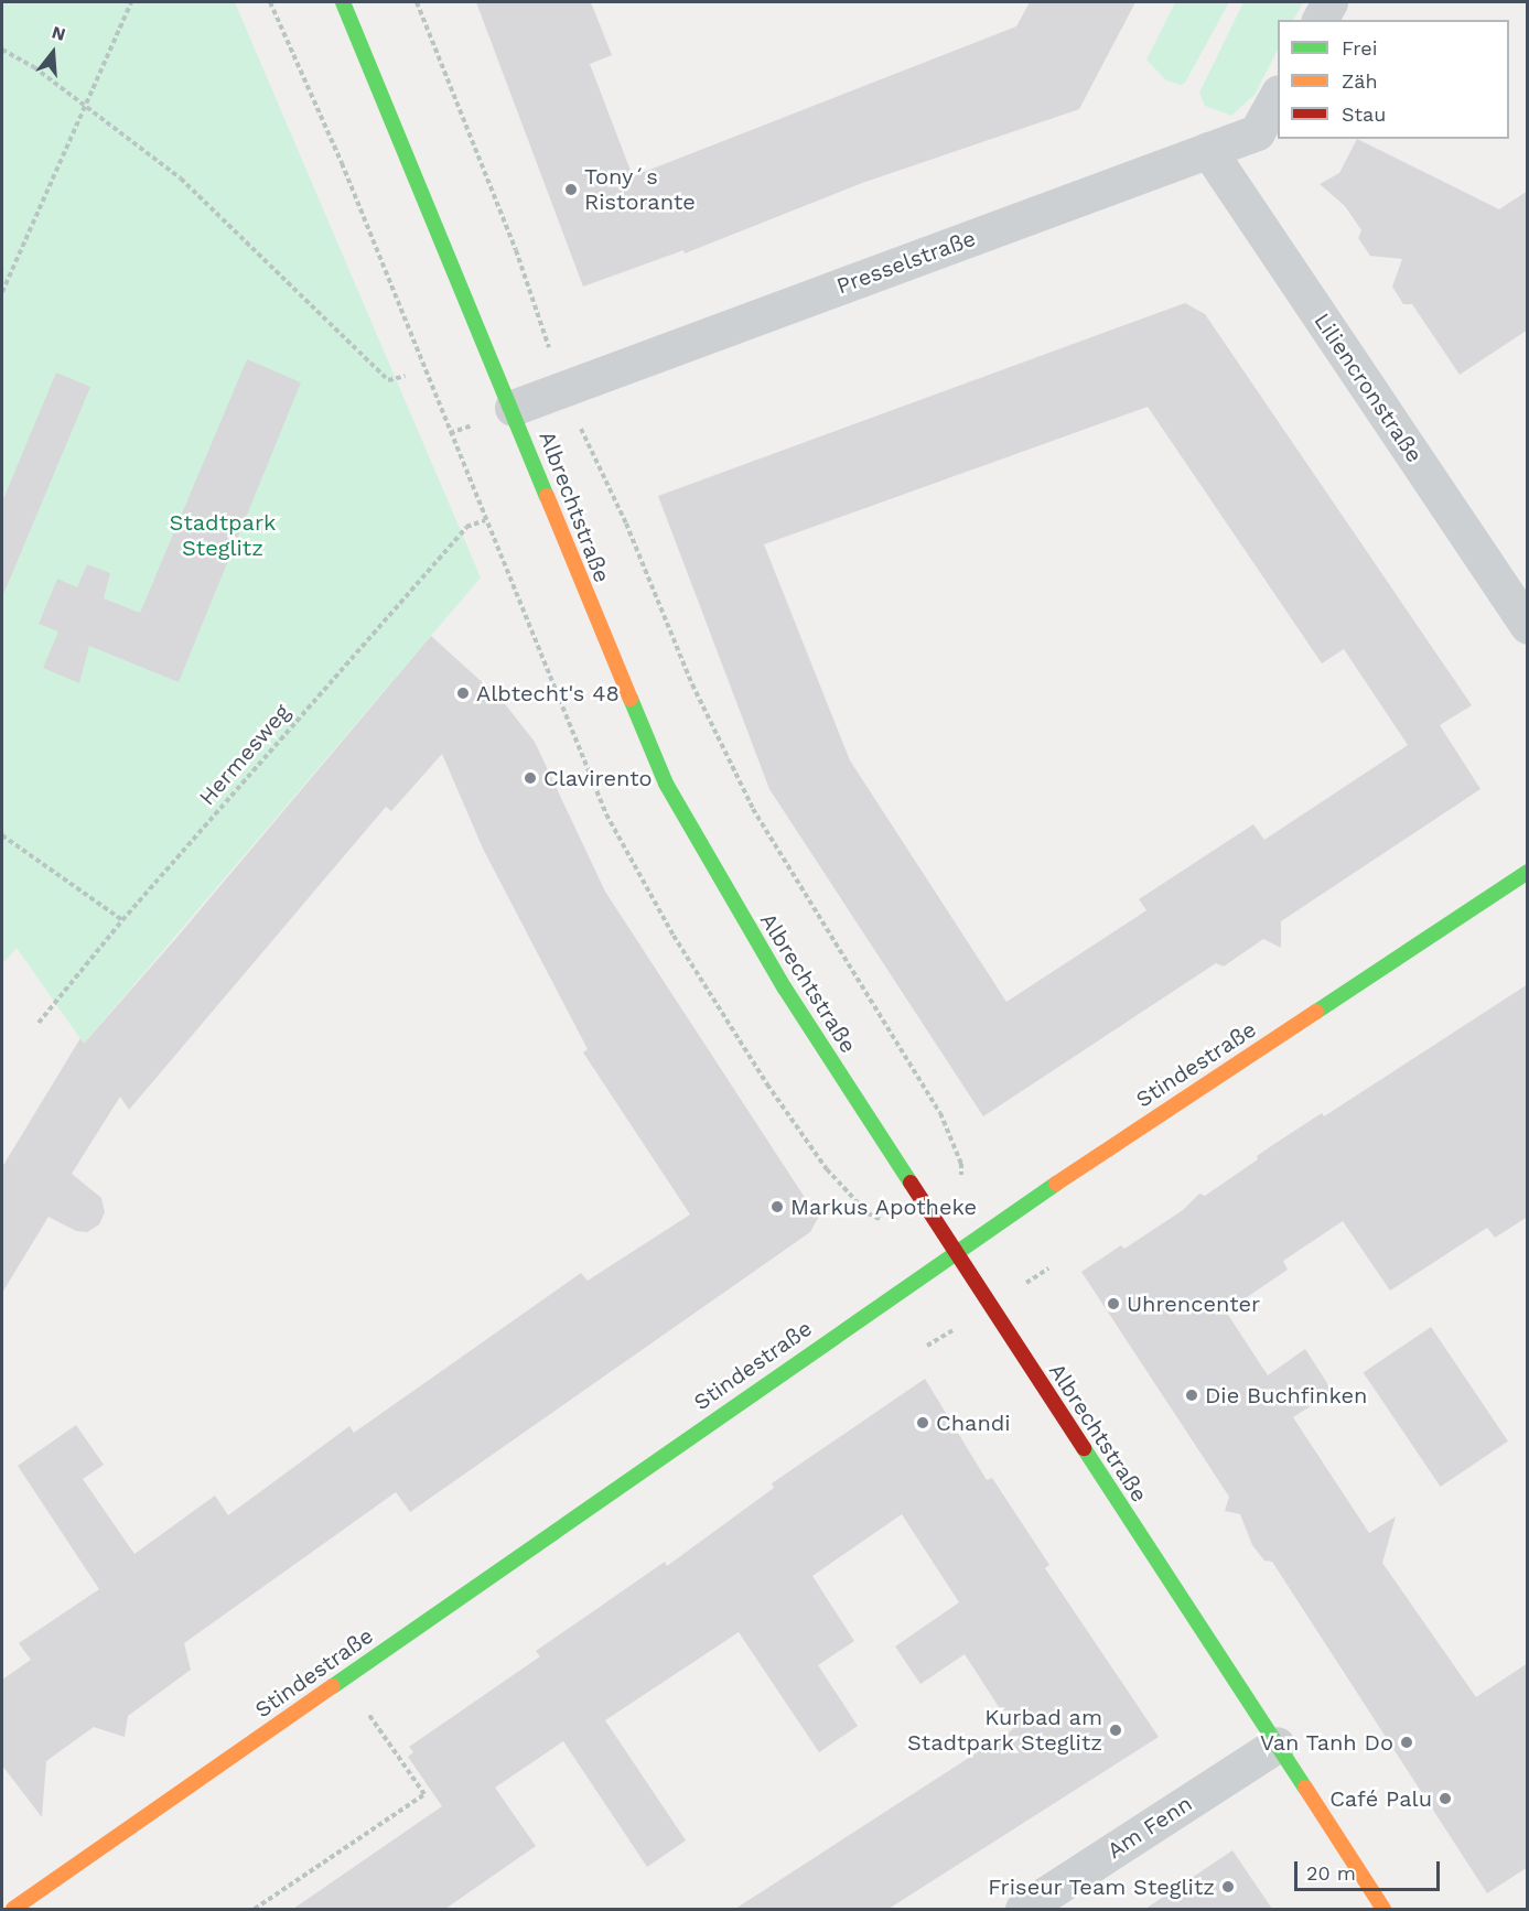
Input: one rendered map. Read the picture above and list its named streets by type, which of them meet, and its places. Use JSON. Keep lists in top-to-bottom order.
{
  "streets": {
    "street": [
      "Presselstraße",
      "Liliencronstraße",
      "Albrechtstraße",
      "Stindestraße",
      "Am Fenn"
    ],
    "path": ["Hermesweg"]
  },
  "crossings": [
    ["Presselstraße", "Liliencronstraße"],
    ["Presselstraße", "Albrechtstraße"],
    ["Albrechtstraße", "Stindestraße"],
    ["Albrechtstraße", "Am Fenn"]
  ],
  "parks": ["Stadtpark Steglitz"],
  "places": [
    "Tony´s Ristorante",
    "Albtecht's 48",
    "Clavirento",
    "Markus Apotheke",
    "Uhrencenter",
    "Die Buchfinken",
    "Chandi",
    "Kurbad am Stadtpark Steglitz",
    "Van Tanh Do",
    "Café Palu",
    "Friseur Team Steglitz"
  ],
  "legend": ["Frei", "Zäh", "Stau"],
  "scale_bar": "20 m",
  "north": "top"
}
